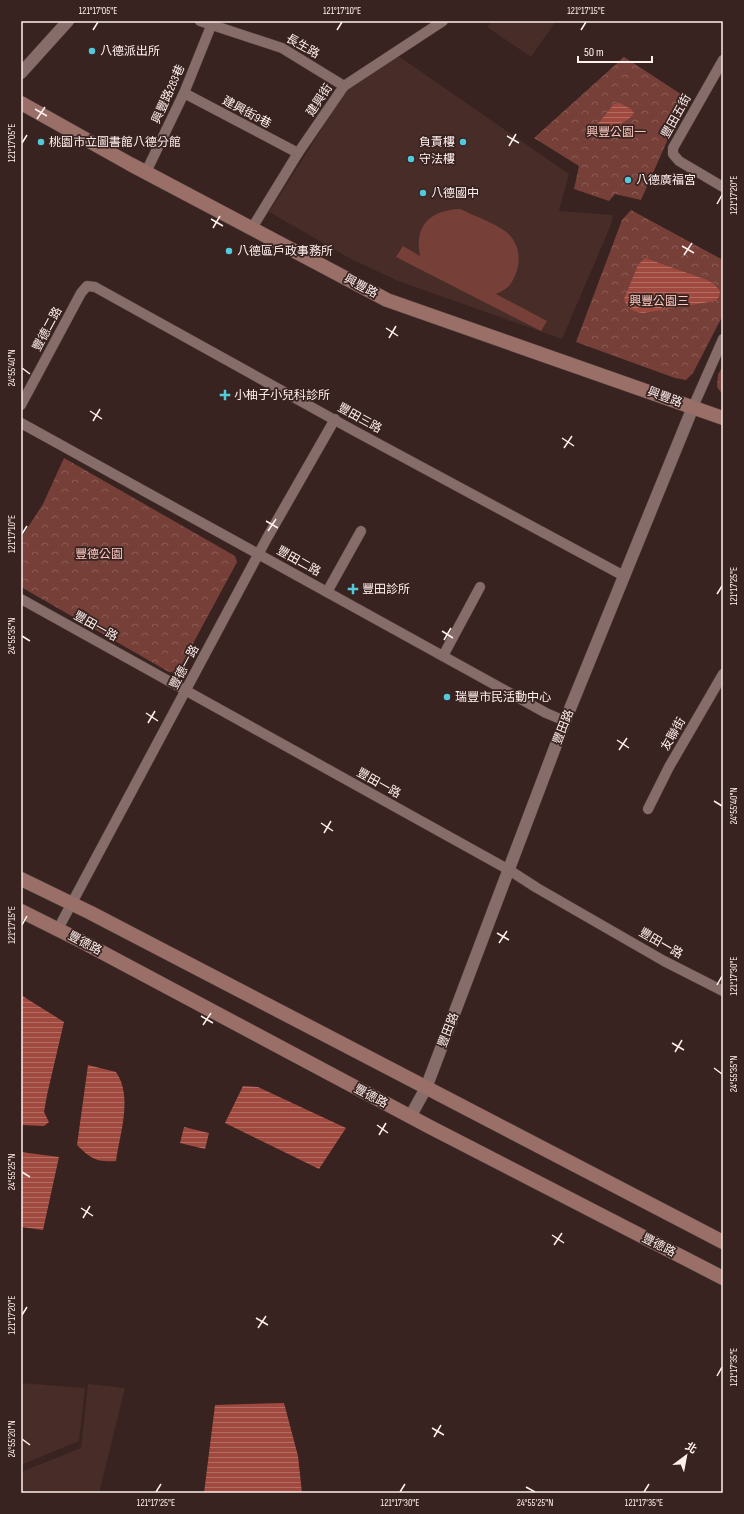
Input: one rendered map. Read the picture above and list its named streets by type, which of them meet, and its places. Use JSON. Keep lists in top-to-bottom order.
{
  "streets": {
    "main road": ["興豐路", "豐德路"],
    "street": [
      "長生路",
      "興豐路283巷",
      "建興街",
      "建興街9巷",
      "豐田五街",
      "豐德二路",
      "豐田三路",
      "豐田二路",
      "豐田一路",
      "豐德一路",
      "豐田路",
      "友聯街"
    ]
  },
  "crossings": [
    ["長生路", "興豐路283巷"],
    ["長生路", "建興街"],
    ["興豐路283巷", "建興街9巷"],
    ["興豐路283巷", "興豐路"],
    ["建興街", "建興街9巷"],
    ["建興街", "興豐路"],
    ["興豐路", "豐田路"],
    ["豐德二路", "豐田三路"],
    ["豐田三路", "豐德一路"],
    ["豐田三路", "豐田路"],
    ["豐田二路", "豐德一路"],
    ["豐田二路", "豐田路"],
    ["豐田一路", "豐德一路"],
    ["豐田一路", "豐田路"],
    ["豐德一路", "豐德路"],
    ["豐田路", "豐德路"]
  ],
  "parks": ["興豐公園一", "興豐公園三", "豐德公園"],
  "places": {
    "other": [
      "八德派出所",
      "桃園市立圖書館八德分館",
      "負責樓",
      "守法樓",
      "八德廣福宮",
      "八德國中",
      "八德區戶政事務所",
      "瑞豐市民活動中心"
    ],
    "health": ["小柚子小兒科診所", "豐田診所"]
  },
  "scale_bar": "50 m",
  "north": "top right",
  "coordinates": [
    "121°17'05\"E",
    "121°17'10\"E",
    "121°17'15\"E",
    "121°17'20\"E",
    "24°55'40\"N",
    "121°17'25\"E",
    "24°55'35\"N",
    "121°17'30\"E",
    "24°55'25\"N",
    "121°17'35\"E",
    "24°55'20\"N"
  ]
}
